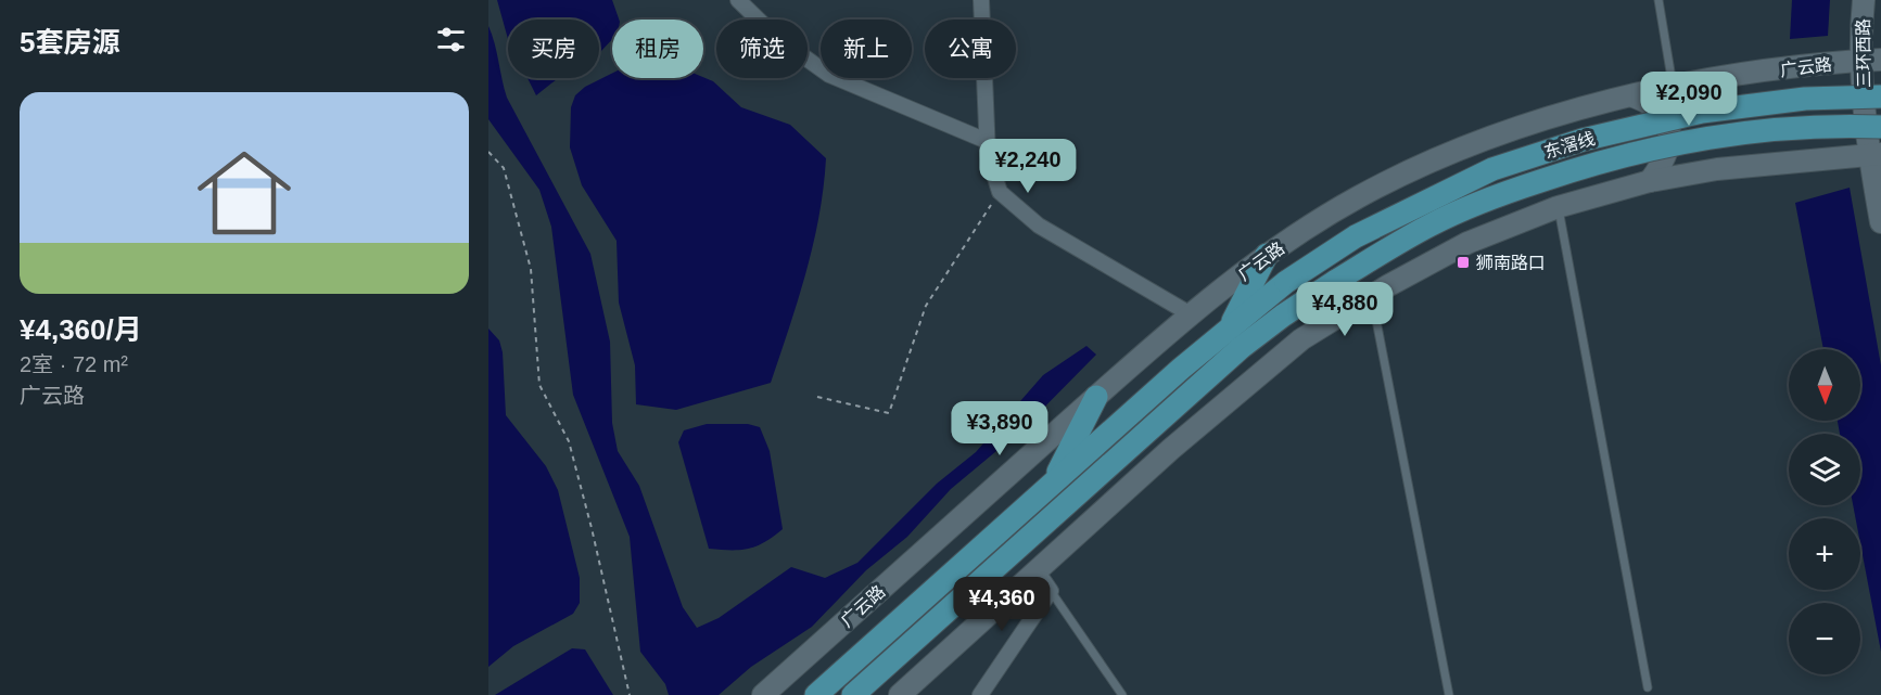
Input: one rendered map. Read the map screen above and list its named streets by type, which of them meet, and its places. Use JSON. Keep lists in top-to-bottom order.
{
  "streets": {
    "main road": ["三环西路", "广云路", "东滘线"]
  },
  "crossings": [
    ["三环西路", "广云路"],
    ["广云路", "东滘线"]
  ],
  "places": {
    "transit": ["狮南路口"]
  },
  "north": "bottom",
  "page": {
    "heading": "5套房源",
    "chip": [
      "买房",
      "租房",
      "筛选",
      "新上",
      "公寓"
    ],
    "price": [
      "¥2,090",
      "¥2,240",
      "¥4,880",
      "¥3,890",
      "¥4,360"
    ],
    "list": [
      {
        "name": "¥4,360/月",
        "note": "2室 · 72 m² · 广云路"
      }
    ],
    "map_buttons": ["+", "−"]
  }
}
